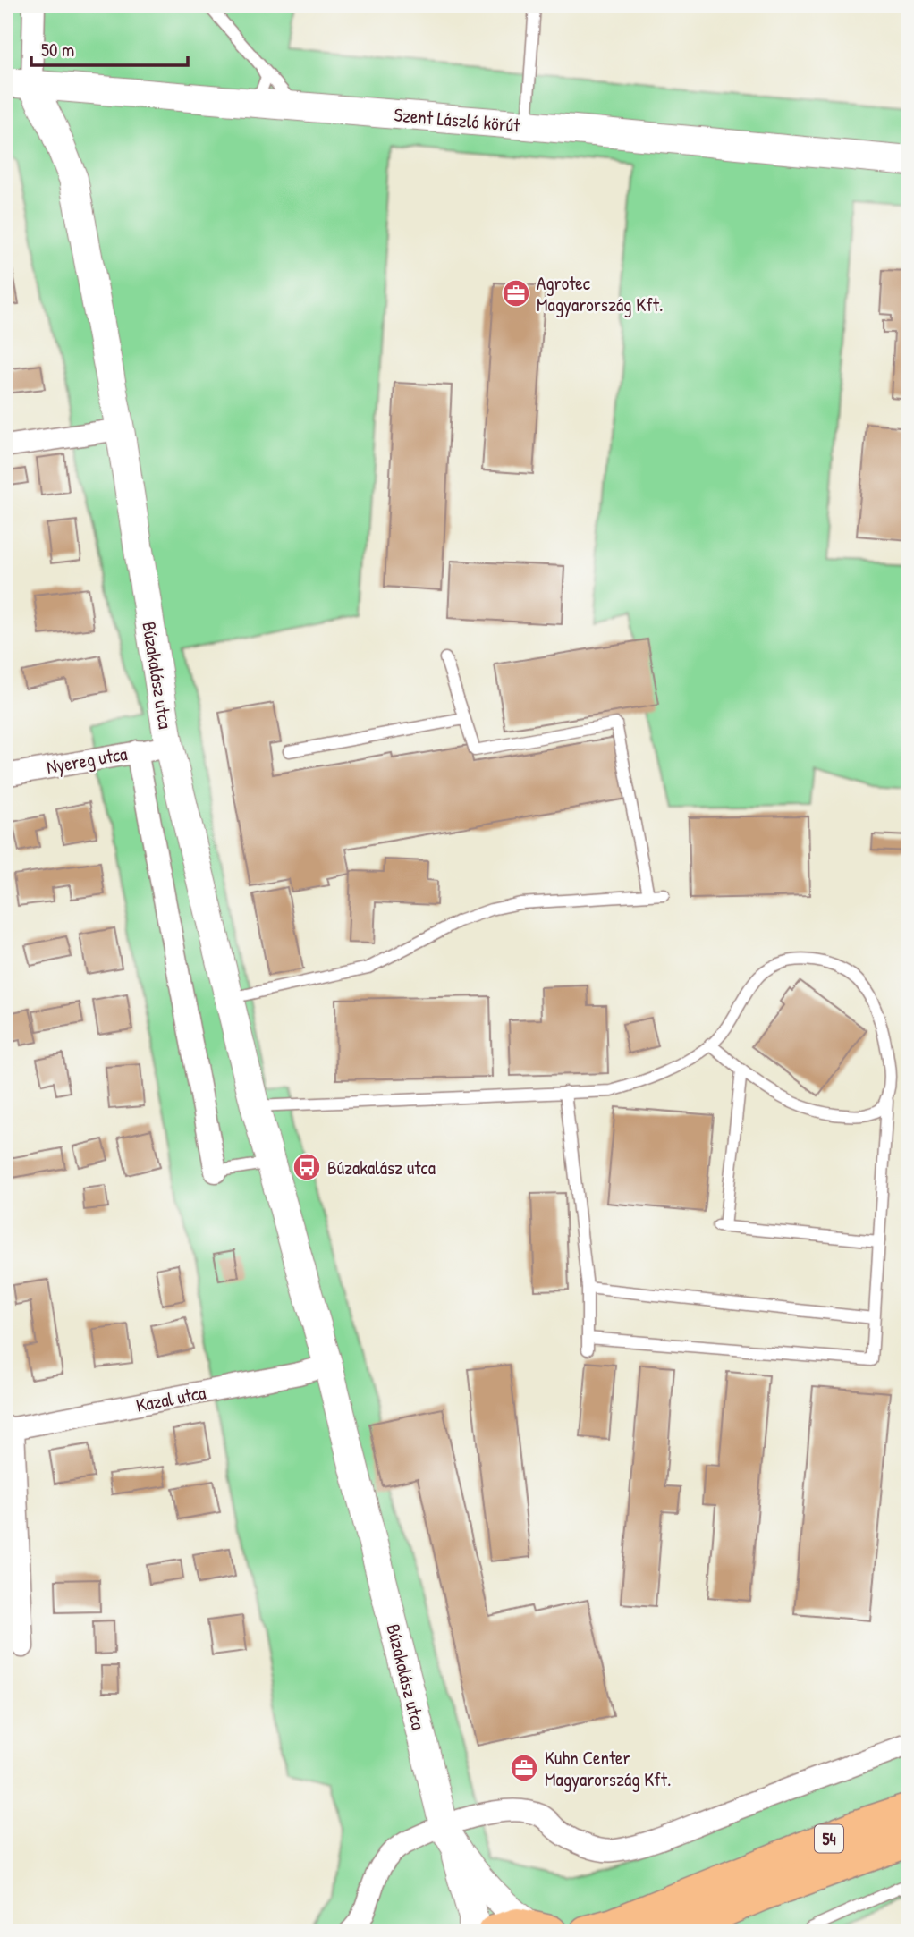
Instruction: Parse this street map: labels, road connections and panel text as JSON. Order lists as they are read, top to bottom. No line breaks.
{"streets":{"main road":["54"],"street":["Szent László körút","Búzakalász utca","Nyereg utca","Kazal utca"]},"crossings":[["Szent László körút","Búzakalász utca"],["Búzakalász utca","Nyereg utca"],["Búzakalász utca","Kazal utca"]],"places":{"office":["Agrotec Magyarország Kft.","Kuhn Center Magyarország Kft."],"bus stop":["Búzakalász utca"]},"scale_bar":"50 m"}
